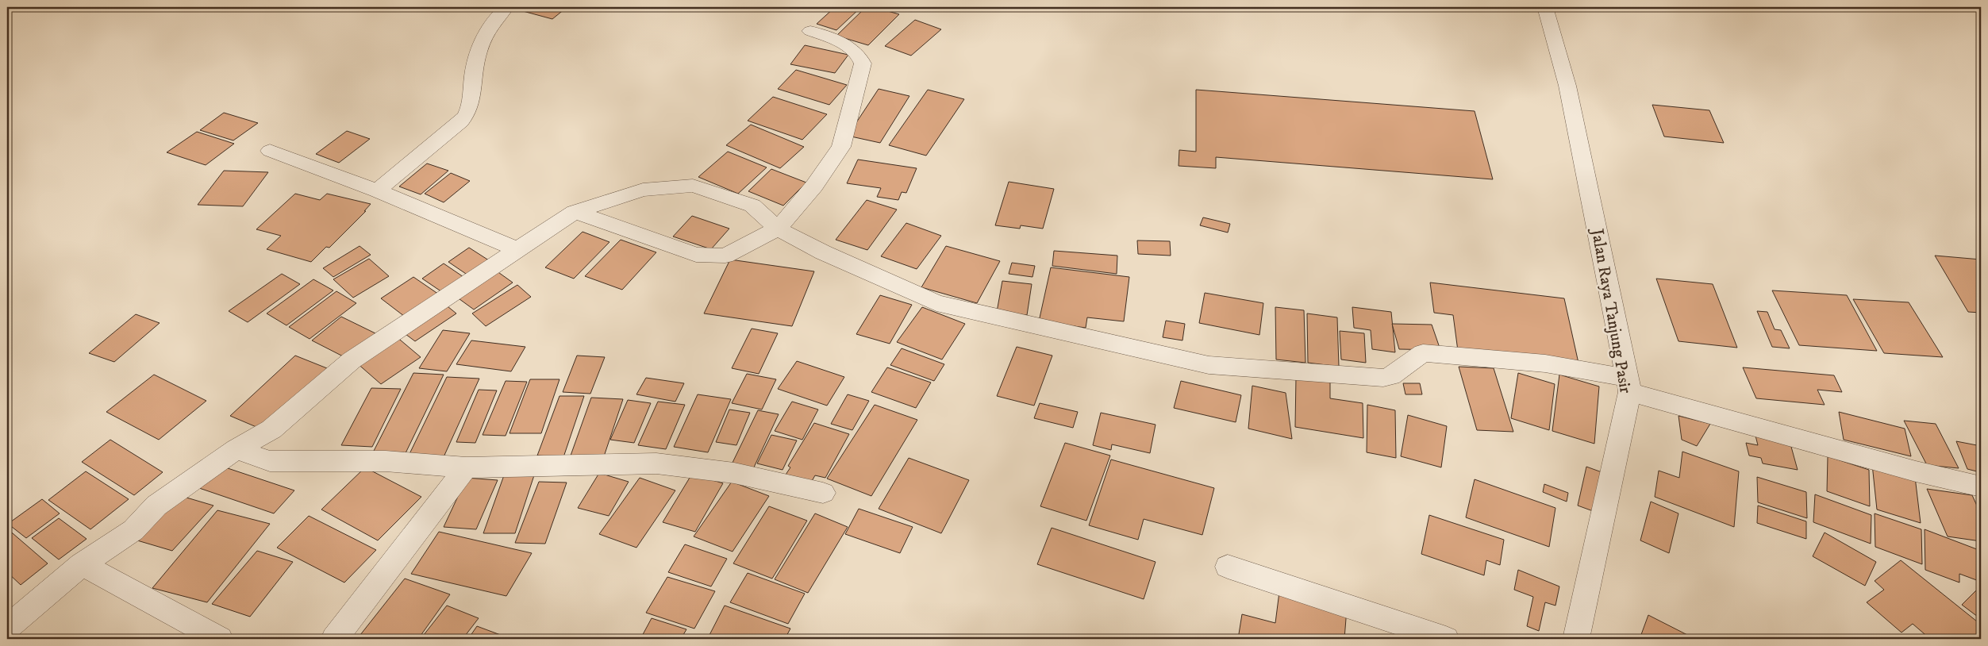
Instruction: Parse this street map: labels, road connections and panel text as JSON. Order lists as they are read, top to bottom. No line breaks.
{"streets":{"street":["Jalan Raya Tanjung Pasir"]}}
